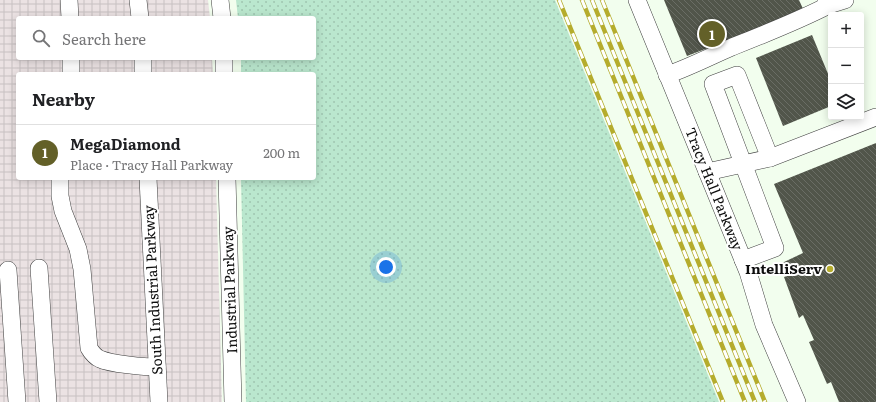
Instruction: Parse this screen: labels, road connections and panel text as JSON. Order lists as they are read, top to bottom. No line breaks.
{"streets":{"street":["Tracy Hall Parkway","South Industrial Parkway","Industrial Parkway"]},"places":["IntelliServ"],"page":{"map_buttons":["+","−"],"search":"Search here","pins":"1","heading":"Nearby","list":[{"mark":"1","name":"MegaDiamond","note":"Place · Tracy Hall Parkway","value":"200 m"}]}}
